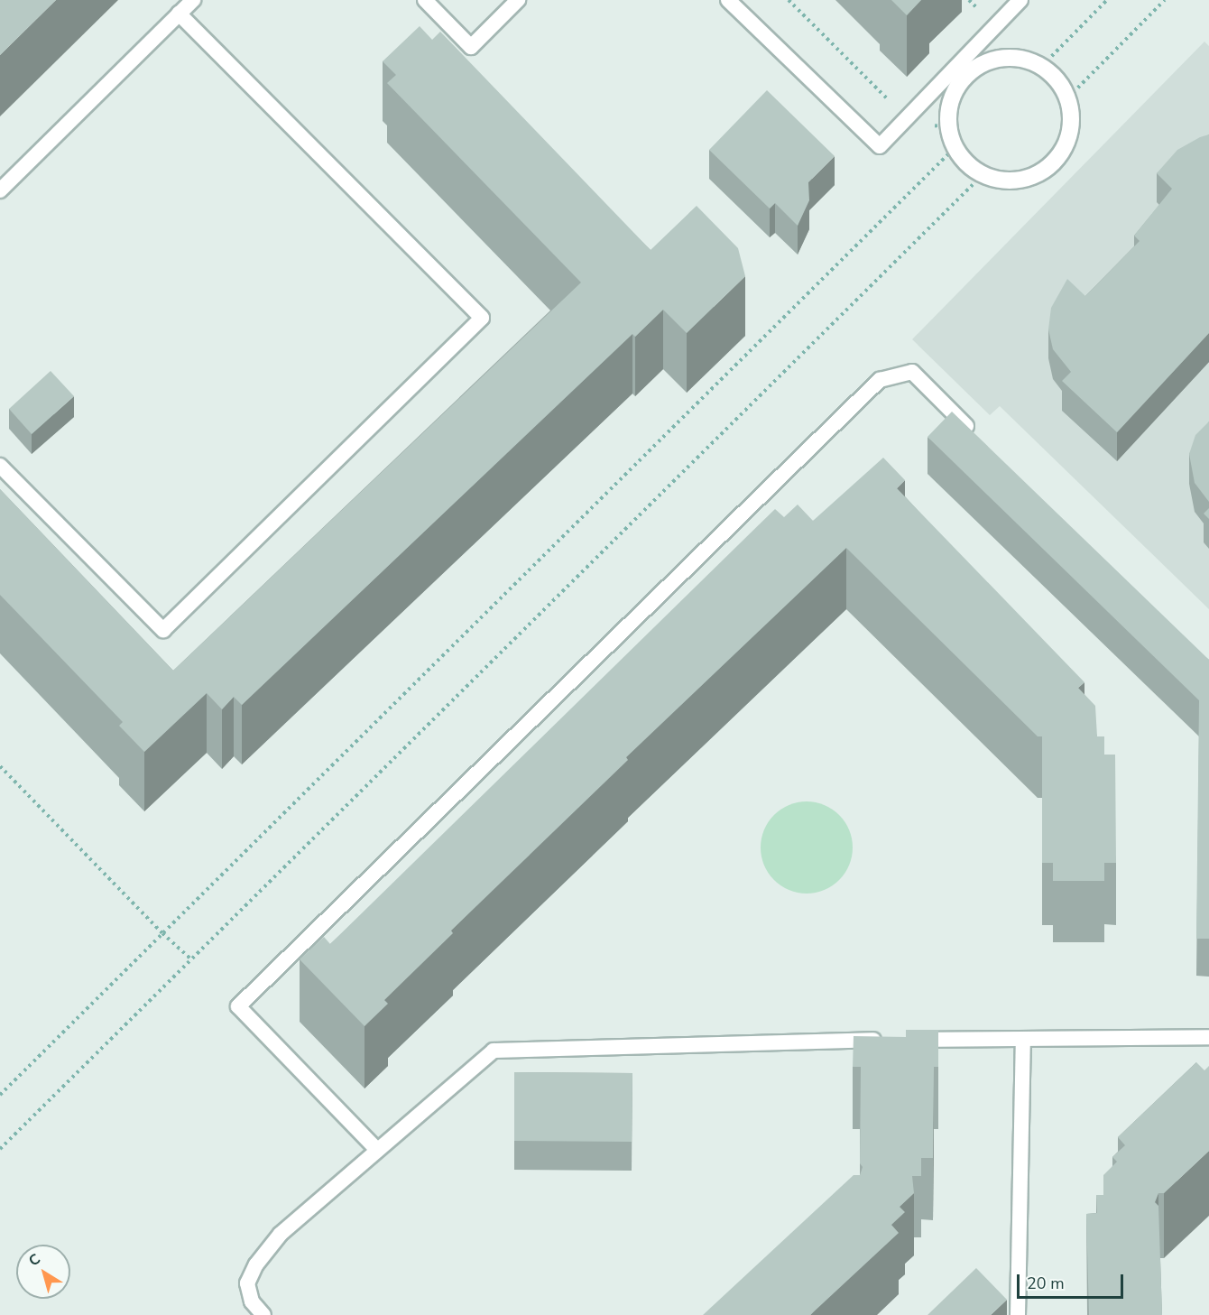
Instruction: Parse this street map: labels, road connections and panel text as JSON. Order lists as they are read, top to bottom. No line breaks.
{"scale_bar":"20 m","north":"top left"}
